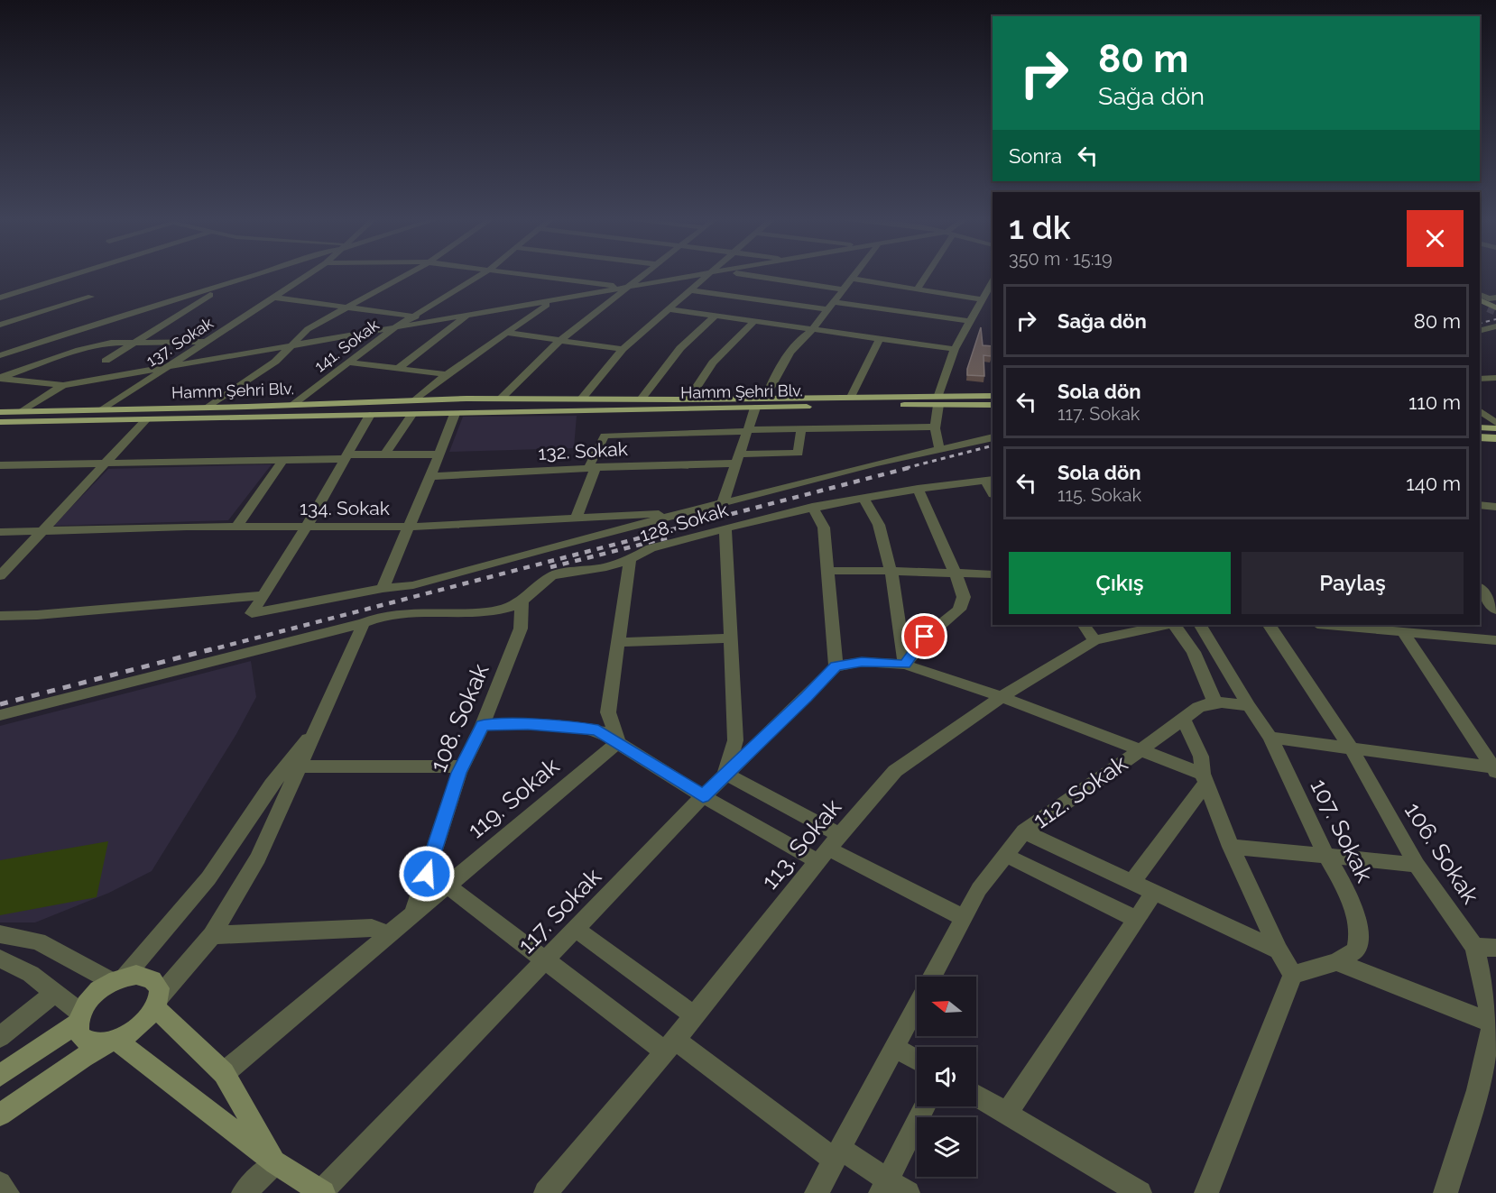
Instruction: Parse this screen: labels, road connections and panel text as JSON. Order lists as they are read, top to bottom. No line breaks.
{"streets":{"main road":["Hamm Şehri Blv."],"street":["137. Sokak","141. Sokak","132. Sokak","134. Sokak","128. Sokak","108. Sokak","112. Sokak","119. Sokak","107. Sokak","113. Sokak","106. Sokak","117. Sokak"]},"crossings":[["137. Sokak","Hamm Şehri Blv."],["141. Sokak","Hamm Şehri Blv."],["128. Sokak","108. Sokak"],["108. Sokak","119. Sokak"]],"north":"left","page":{"turn":["80 m","Sağa dön"],"then":"Sonra","heading":["1 dk","350 m · 15:19"],"list":[{"name":"Sağa dön","value":"80 m"},{"name":"Sola dön","note":"117. Sokak","value":"110 m"},{"name":"Sola dön","note":"115. Sokak","value":"140 m"}],"buttons":["Çıkış","Paylaş"]}}
